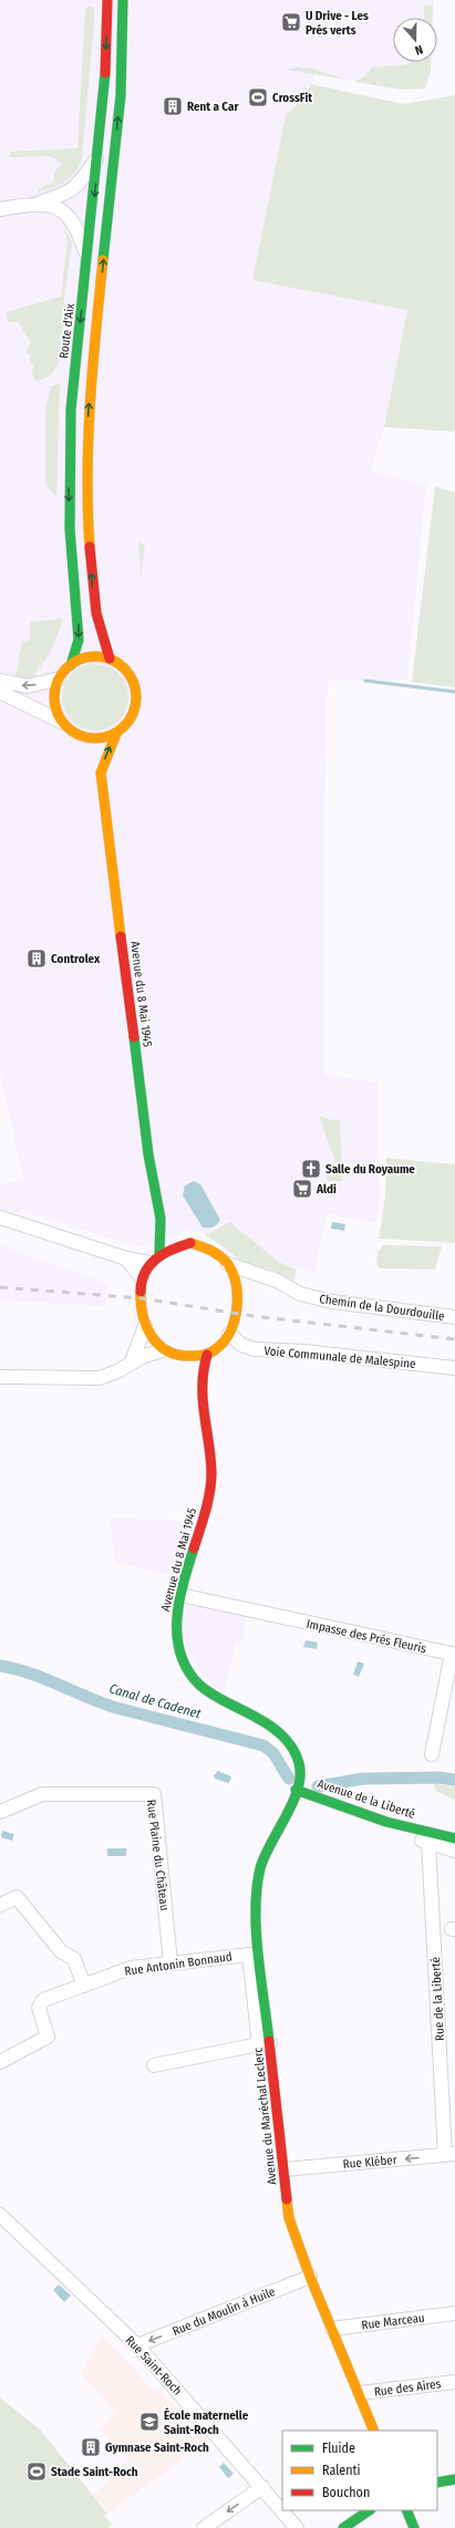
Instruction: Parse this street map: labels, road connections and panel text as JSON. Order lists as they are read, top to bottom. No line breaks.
{"streets":{"main road":["Route d'Aix","Avenue du 8 Mai 1945","Avenue de la Liberté","Avenue du Maréchal Leclerc"],"street":["Chemin de la Dourdouille","Voie Communale de Malespine","Impasse des Prés Fleuris","Rue Plaine du Château","Rue Antonin Bonnaud","Rue de la Liberté","Rue Kléber","Rue du Moulin à Huile","Rue Marceau","Rue Saint-Roch","Rue des Aires"]},"crossings":[["Route d'Aix","Avenue du 8 Mai 1945"],["Avenue du 8 Mai 1945","Chemin de la Dourdouille"],["Avenue du 8 Mai 1945","Voie Communale de Malespine"],["Avenue du 8 Mai 1945","Impasse des Prés Fleuris"],["Avenue du 8 Mai 1945","Avenue de la Liberté"],["Avenue du 8 Mai 1945","Avenue du Maréchal Leclerc"],["Chemin de la Dourdouille","Voie Communale de Malespine"],["Avenue de la Liberté","Avenue du Maréchal Leclerc"],["Rue Plaine du Château","Rue Antonin Bonnaud"],["Rue Antonin Bonnaud","Avenue du Maréchal Leclerc"],["Rue de la Liberté","Rue Kléber"],["Avenue du Maréchal Leclerc","Rue Kléber"],["Avenue du Maréchal Leclerc","Rue du Moulin à Huile"],["Avenue du Maréchal Leclerc","Rue Marceau"],["Avenue du Maréchal Leclerc","Rue des Aires"],["Rue du Moulin à Huile","Rue Saint-Roch"]],"one_way":["Rue Kléber","Rue du Moulin à Huile"],"water":["Canal de Cadenet"],"places":{"supermarket":["U Drive - Les Prés verts","Aldi"],"sports":["CrossFit","Stade Saint-Roch"],"building":["Rent a Car","Controlex","Gymnase Saint-Roch"],"church":["Salle du Royaume"],"school or university":["École maternelle Saint-Roch"]},"legend":["Fluide","Ralenti","Bouchon"],"north":"bottom"}
